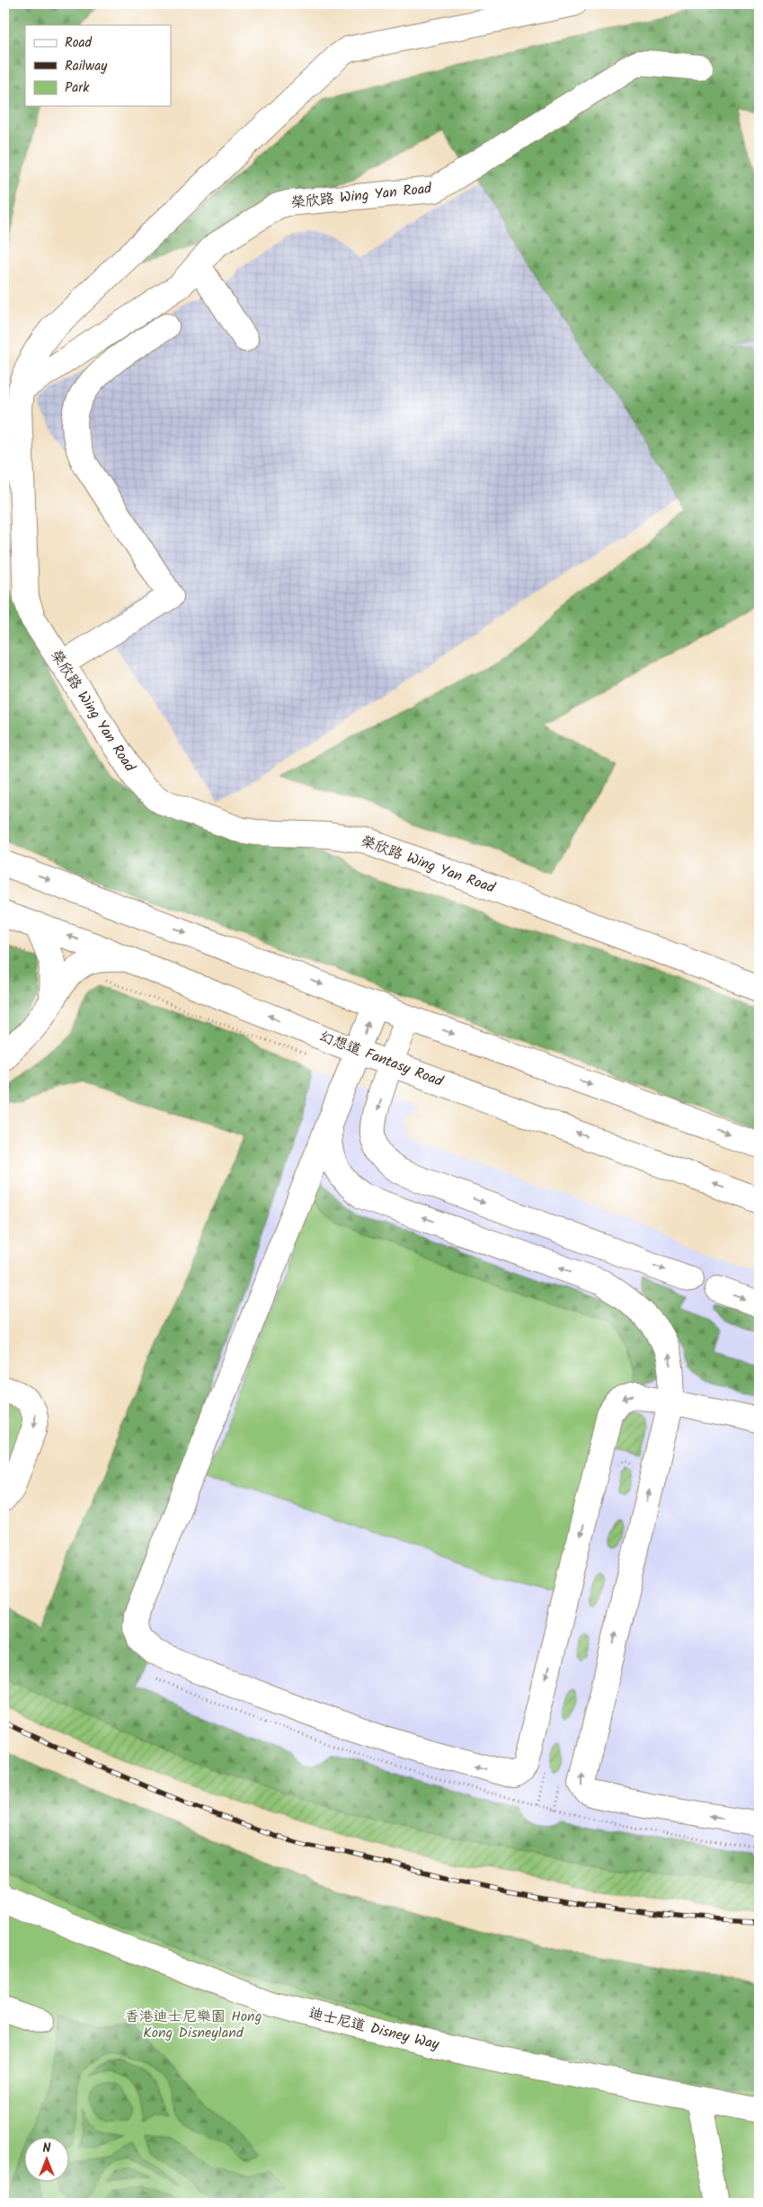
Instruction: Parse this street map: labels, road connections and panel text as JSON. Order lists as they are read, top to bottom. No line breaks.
{"streets":{"street":["榮欣路 Wing Yan Road","幻想道 Fantasy Road","迪士尼道 Disney Way"]},"parks":["香港迪士尼樂園 Hong Kong Disneyland"],"legend":["Road","Railway","Park"],"north":"top"}
